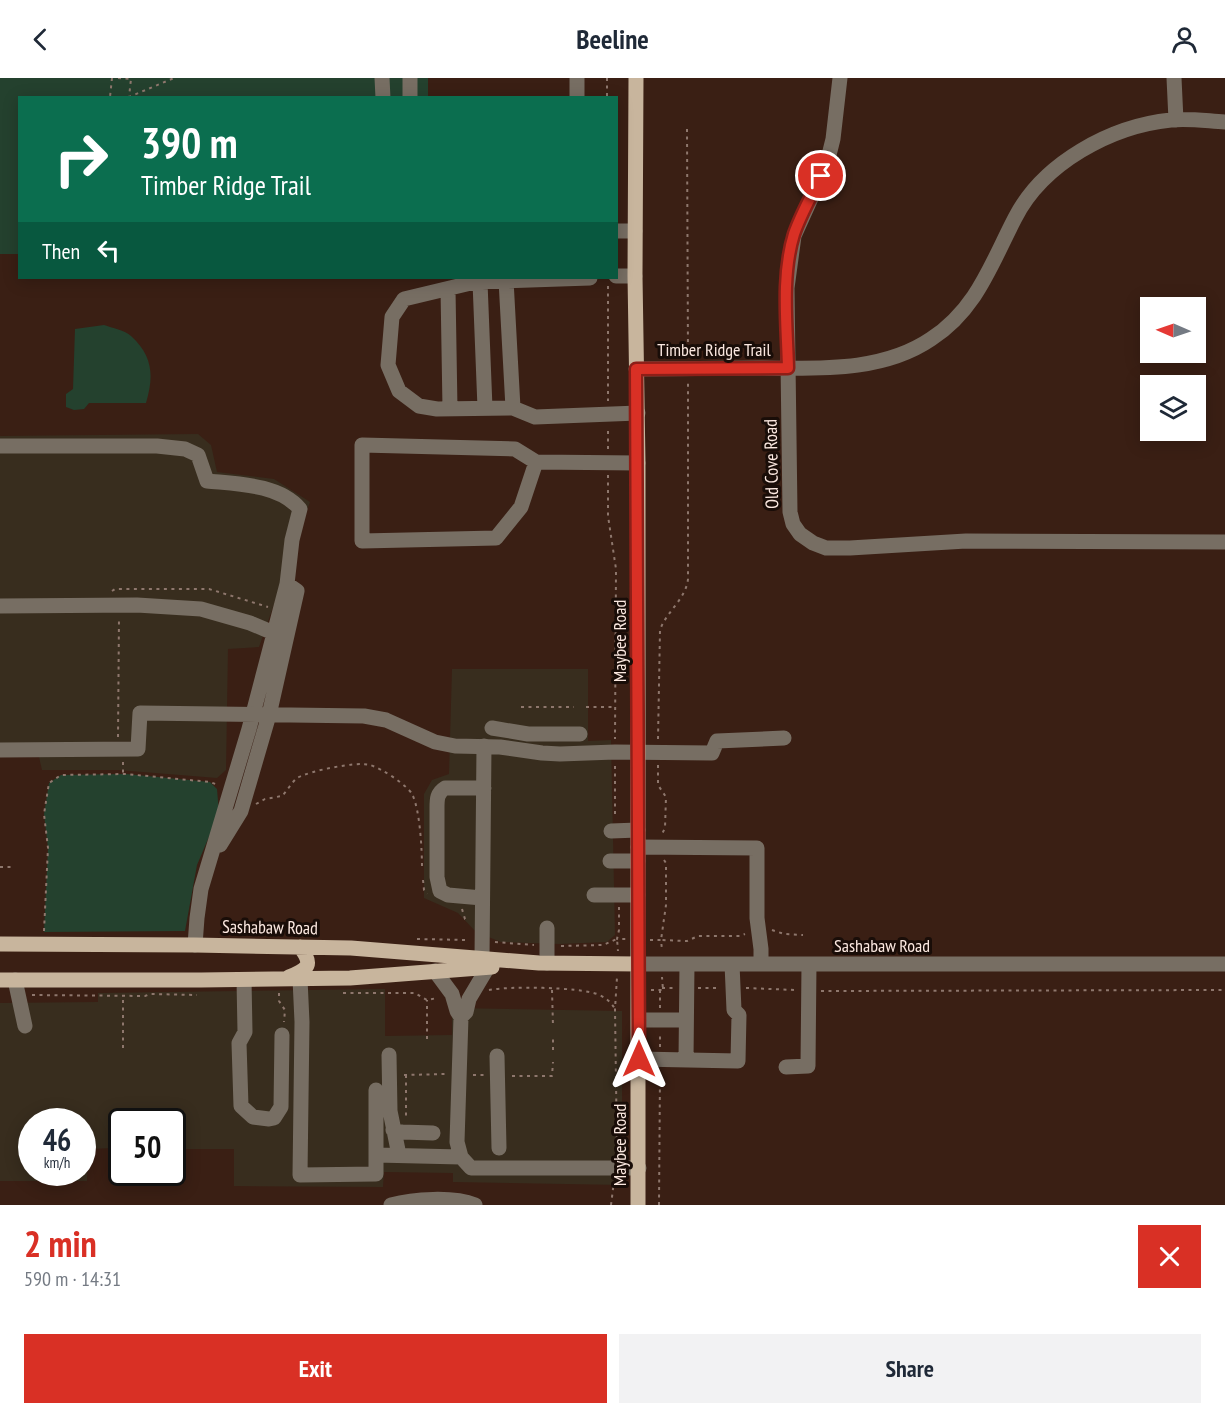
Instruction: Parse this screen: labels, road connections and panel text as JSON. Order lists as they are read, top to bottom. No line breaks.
{"streets":{"main road":["Maybee Road","Sashabaw Road"],"street":["Timber Ridge Trail","Old Cove Road"]},"crossings":[["Timber Ridge Trail","Old Cove Road"],["Timber Ridge Trail","Maybee Road"],["Maybee Road","Sashabaw Road"]],"north":"left","page":{"header":"Beeline","turn":["390 m","Timber Ridge Trail"],"then":"Then","speed":"46 km/h","limit":"50","heading":["2 min","590 m · 14:31"],"buttons":["Exit","Share"]}}
